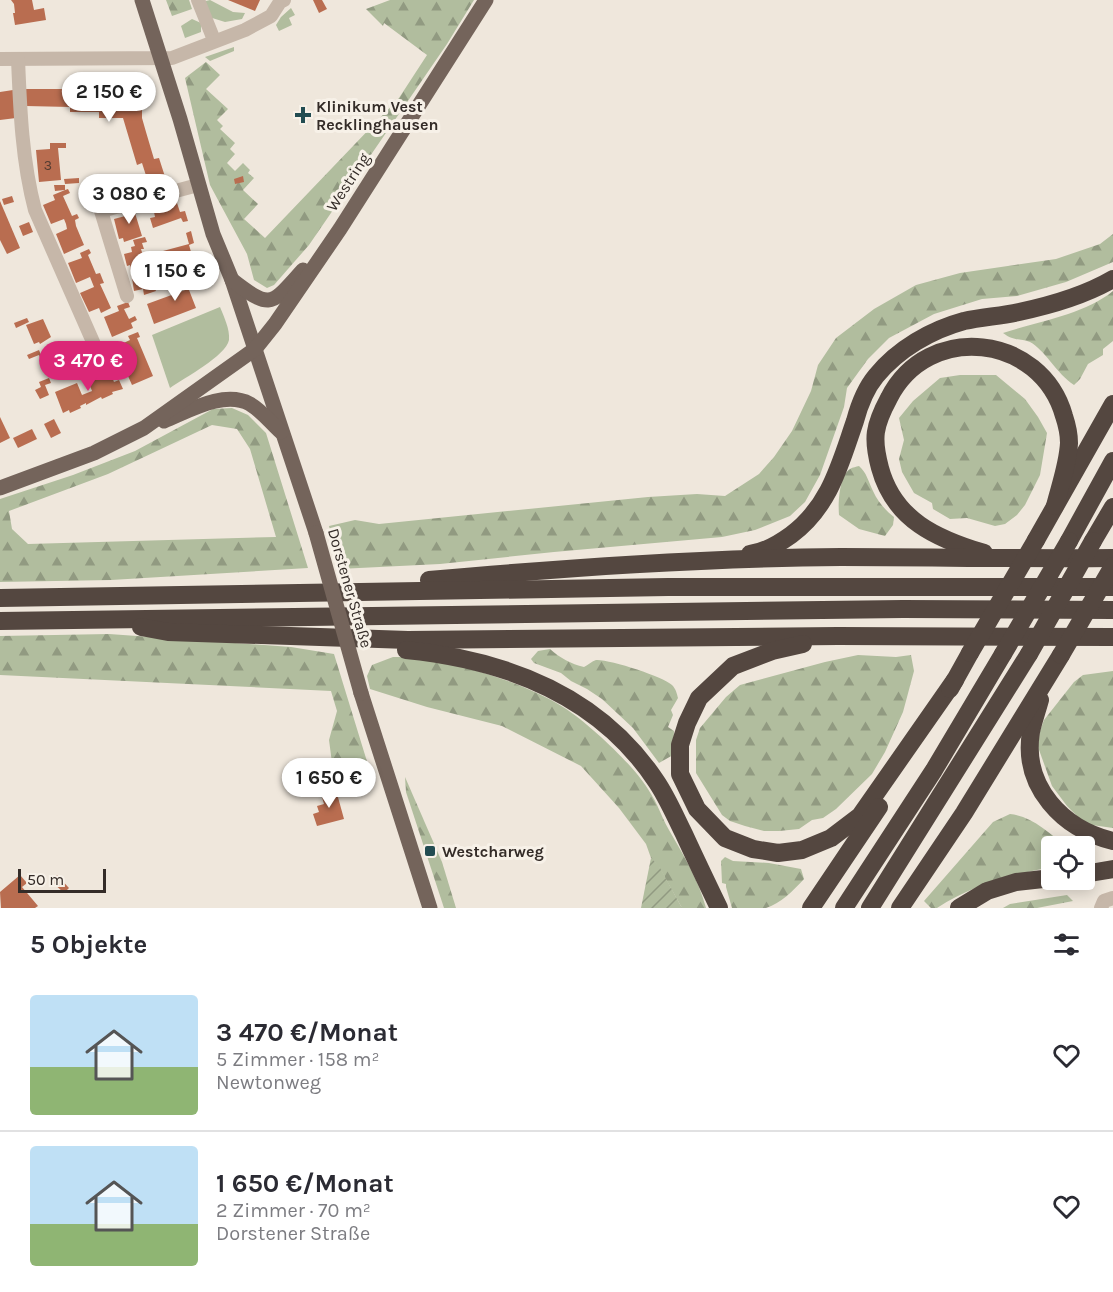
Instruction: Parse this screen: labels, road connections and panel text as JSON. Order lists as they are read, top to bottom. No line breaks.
{"streets":{"main road":["Westring","Dorstener Straße"]},"crossings":[["Westring","Dorstener Straße"]],"places":{"health":["Klinikum Vest Recklinghausen"],"transit":["Westcharweg"]},"house_numbers":["3"],"scale_bar":"50 m","page":{"price":["2 150 €","3 080 €","1 150 €","3 470 €","1 650 €"],"scale":"50 m","heading":"5 Objekte","list":[{"name":"3 470 €/Monat","note":"5 Zimmer · 158 m² · Newtonweg"},{"name":"1 650 €/Monat","note":"2 Zimmer · 70 m² · Dorstener Straße"}]}}
